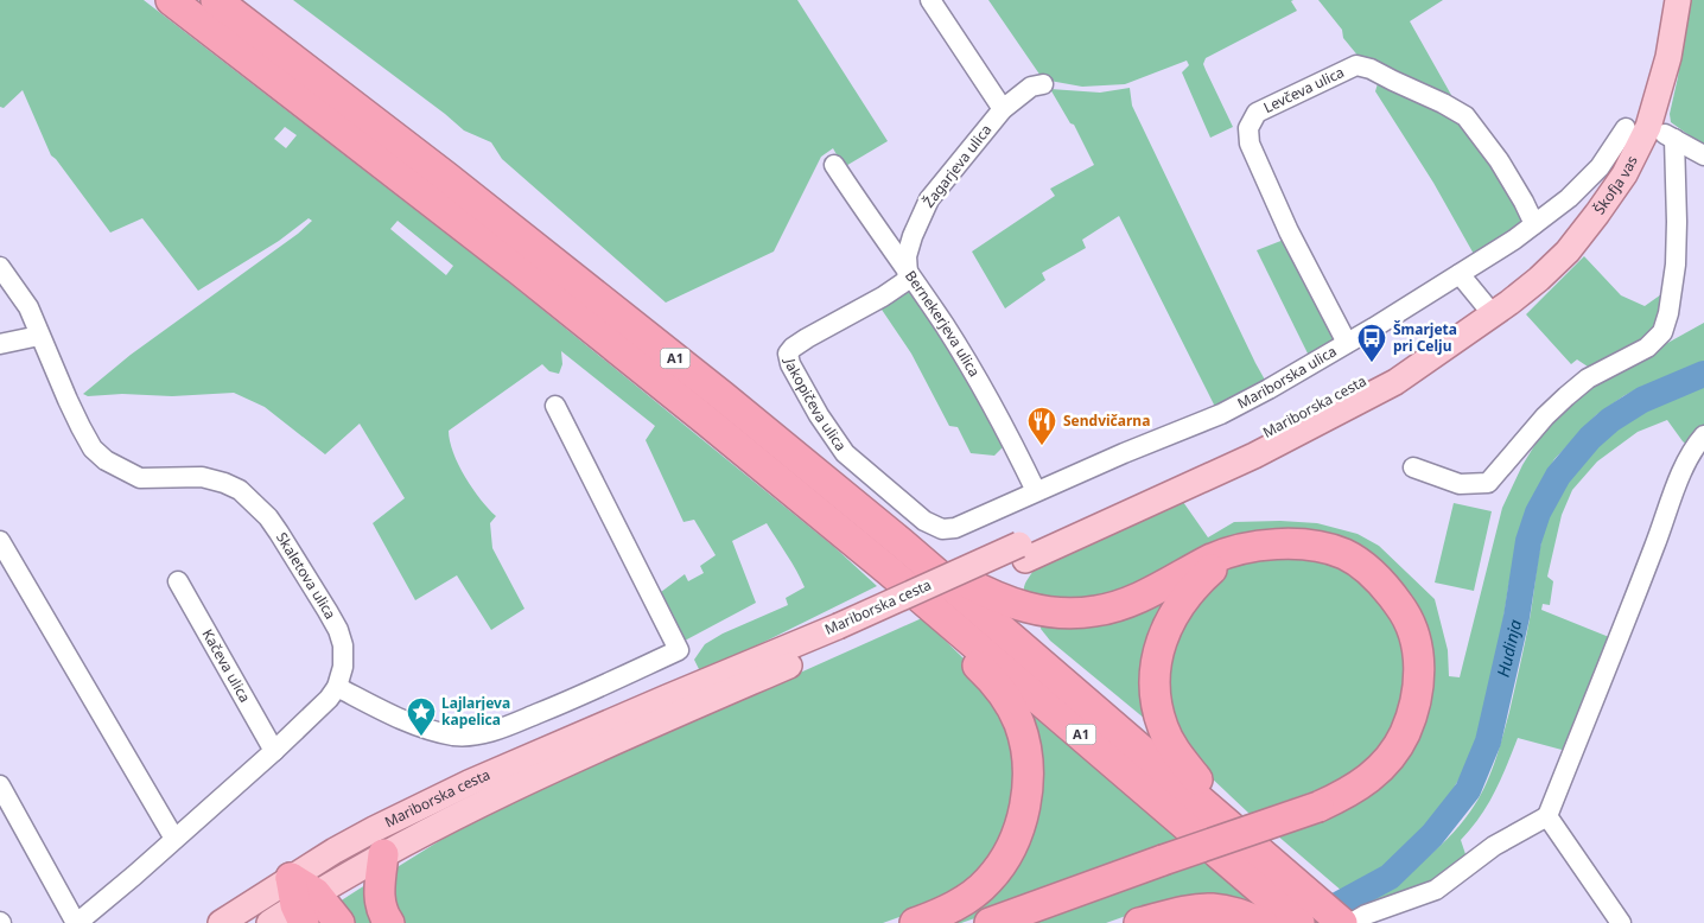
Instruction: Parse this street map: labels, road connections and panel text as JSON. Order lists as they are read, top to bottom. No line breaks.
{"streets":{"highway":["A1"],"main road":["Škofja vas","Mariborska cesta"],"street":["Levčeva ulica","Žagarjeva ulica","Bernekerjeva ulica","Mariborska ulica","Jakopičeva ulica","Skaletova ulica","Kačeva ulica"]},"crossings":[["Levčeva ulica","Mariborska ulica"],["Žagarjeva ulica","Bernekerjeva ulica"],["Žagarjeva ulica","Jakopičeva ulica"],["Škofja vas","Mariborska ulica"],["Škofja vas","Mariborska cesta"],["Bernekerjeva ulica","Mariborska ulica"],["Bernekerjeva ulica","Jakopičeva ulica"],["Mariborska ulica","Jakopičeva ulica"],["Skaletova ulica","Kačeva ulica"]],"water":["Hudinja"],"places":{"bus stop":["Šmarjeta pri Celju"],"restaurant":["Sendvičarna"],"place":["Lajlarjeva kapelica"]}}
